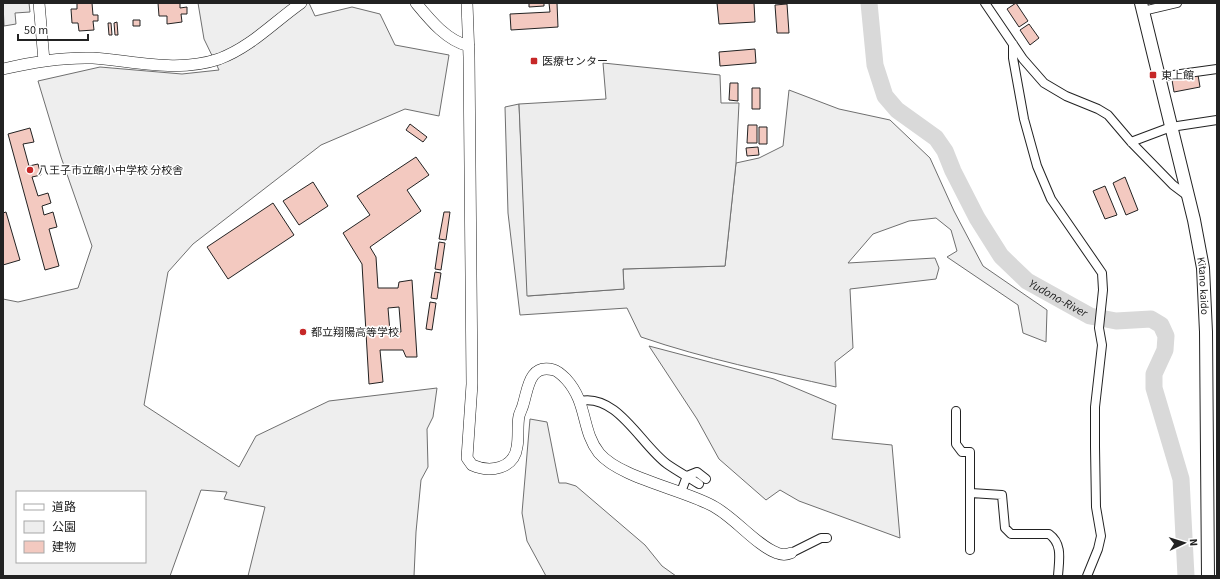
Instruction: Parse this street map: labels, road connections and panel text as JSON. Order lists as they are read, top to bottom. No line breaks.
{"streets":{"main road":["Kitano kaido"]},"water":["Yudono-River"],"places":{"transit":["医療センター","東上館"],"other":["八王子市立館小中学校 分校舎","都立翔陽高等学校"]},"legend":["道路","公園","建物"],"scale_bar":"50 m","north":"right"}
